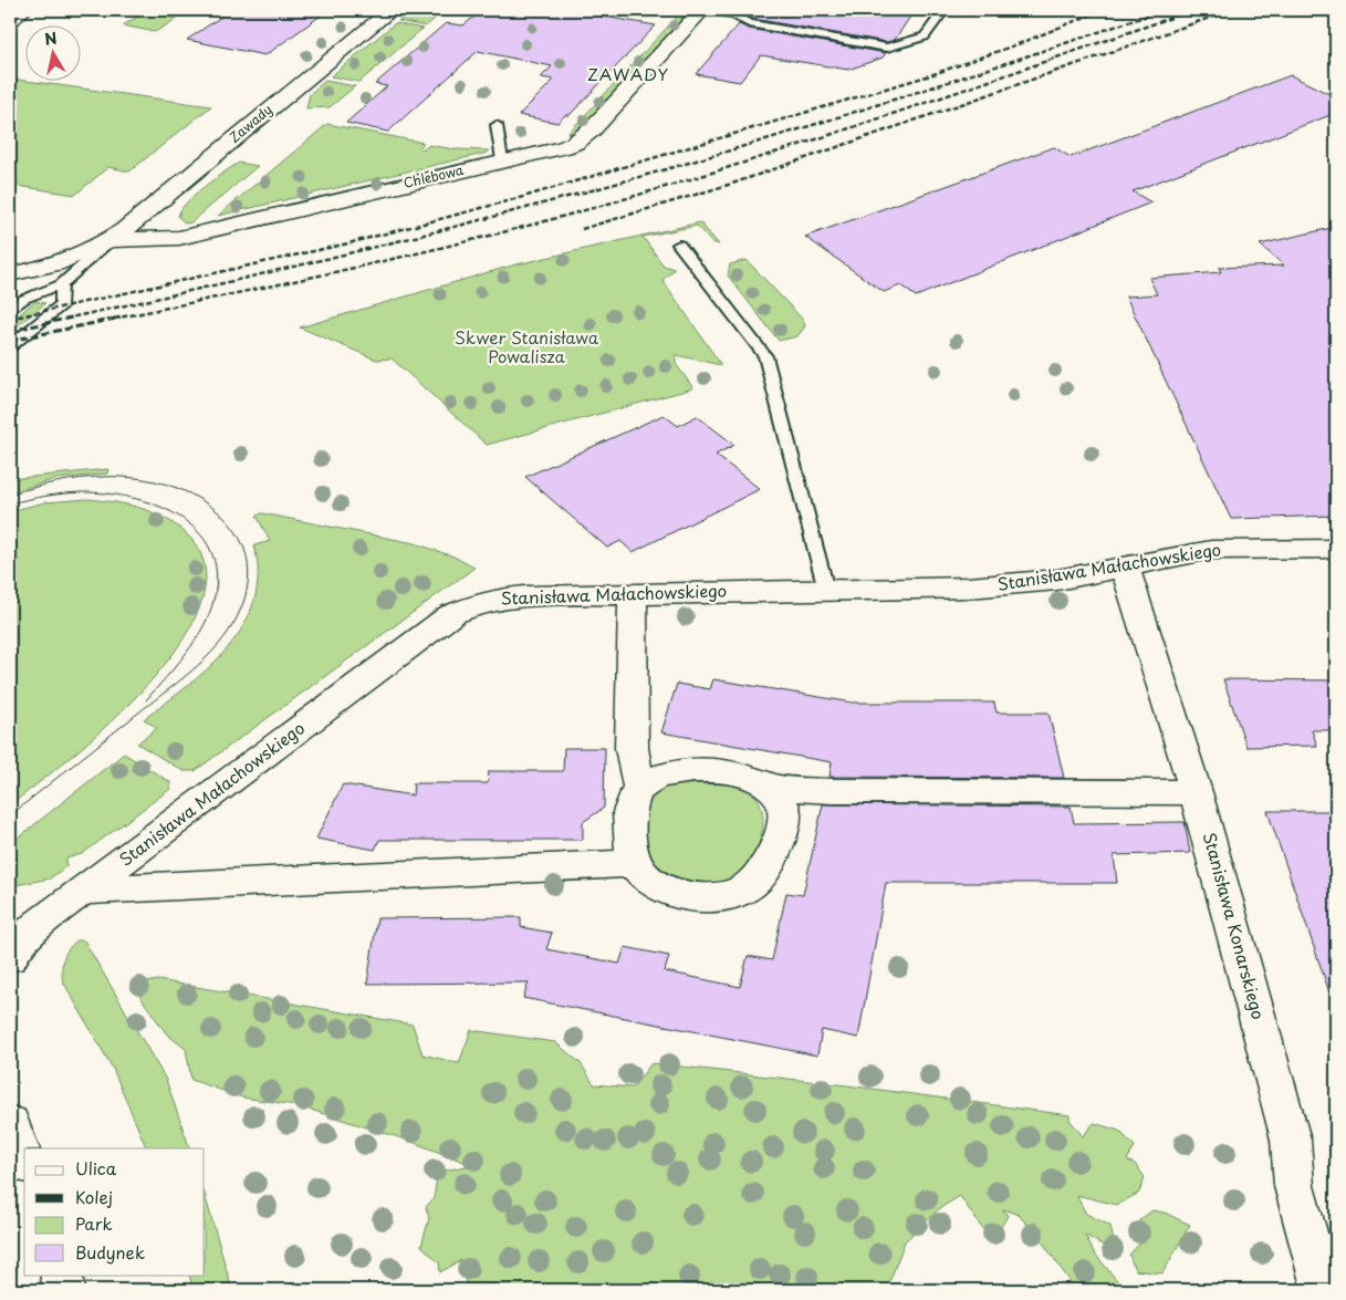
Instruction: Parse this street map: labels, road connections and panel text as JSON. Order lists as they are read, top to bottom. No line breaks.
{"streets":{"street":["Zawady","Chlebowa","Stanisława Małachowskiego","Stanisława Konarskiego"]},"crossings":[["Zawady","Chlebowa"],["Stanisława Małachowskiego","Stanisława Konarskiego"]],"districts":["ZAWADY"],"parks":["Skwer Stanisława Powalisza"],"legend":["Ulica","Kolej","Park","Budynek"],"north":"top"}
